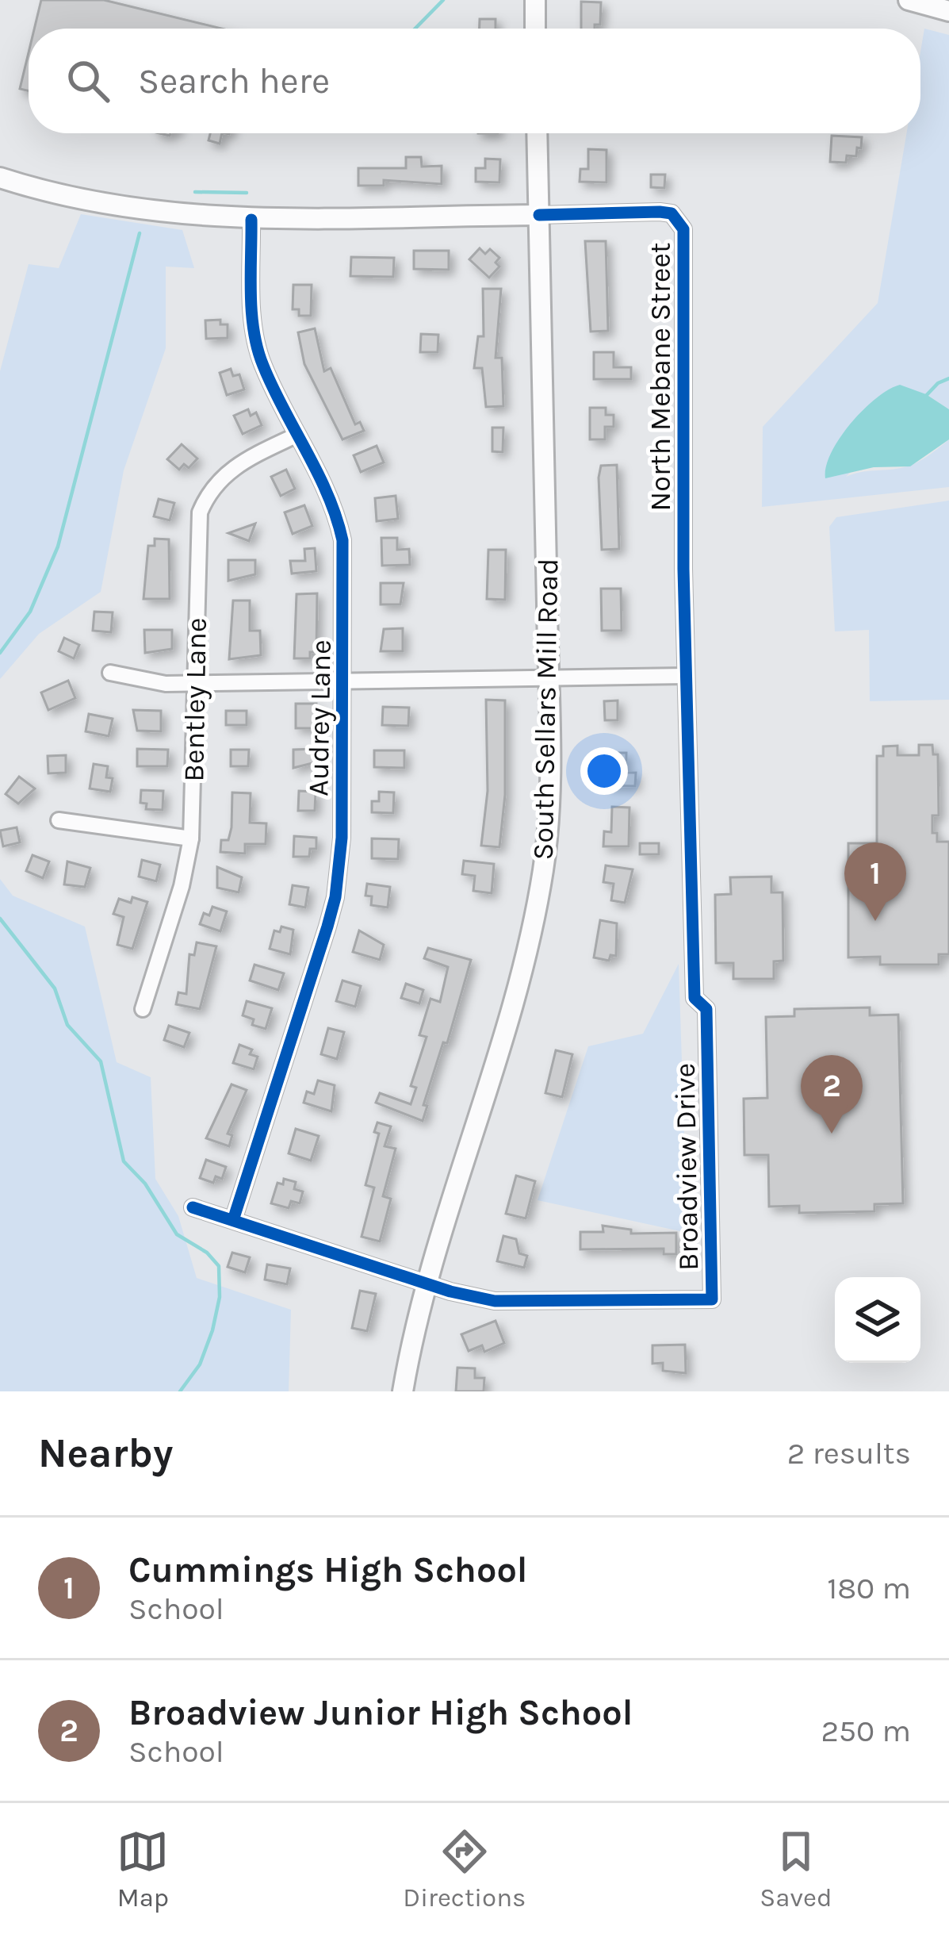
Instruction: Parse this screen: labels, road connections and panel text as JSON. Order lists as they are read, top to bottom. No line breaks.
{"streets":{"main road":["North Mebane Street","South Sellars Mill Road"],"street":["Bentley Lane","Audrey Lane","Broadview Drive"]},"crossings":[["North Mebane Street","South Sellars Mill Road"],["North Mebane Street","Audrey Lane"],["North Mebane Street","Broadview Drive"],["Bentley Lane","Audrey Lane"],["South Sellars Mill Road","Broadview Drive"],["Audrey Lane","Broadview Drive"]],"page":{"search":"Search here","pins":["1","2"],"heading":["Nearby","2 results"],"list":[{"mark":"1","name":"Cummings High School","note":"School","value":"180 m"},{"mark":"2","name":"Broadview Junior High School","note":"School","value":"250 m"}],"nav":["Map","Directions","Saved"]}}
